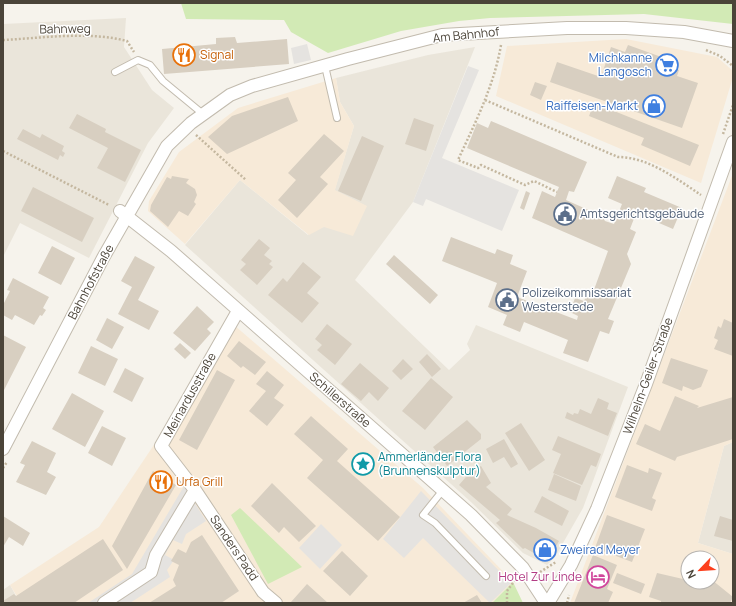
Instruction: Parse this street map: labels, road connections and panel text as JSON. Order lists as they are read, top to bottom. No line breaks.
{"streets":{"street":["Am Bahnhof","Bahnhofstraße","Wilhelm-Geiler-Straße","Meinardusstraße","Schillerstraße","Sanders Padd"],"path":["Bahnweg"]},"crossings":[["Am Bahnhof","Bahnhofstraße"],["Bahnhofstraße","Schillerstraße"],["Wilhelm-Geiler-Straße","Schillerstraße"],["Meinardusstraße","Schillerstraße"],["Meinardusstraße","Sanders Padd"]],"places":{"restaurant":["Signal","Urfa Grill"],"supermarket":["Milchkanne Langosch"],"shop":["Raiffeisen-Markt","Zweirad Meyer"],"public building":["Amtsgerichtsgebäude","Polizeikommissariat Westerstede"],"place":["Ammerländer Flora (Brunnenskulptur)"],"hotel":["Hotel Zur Linde"]},"north":"bottom left"}
